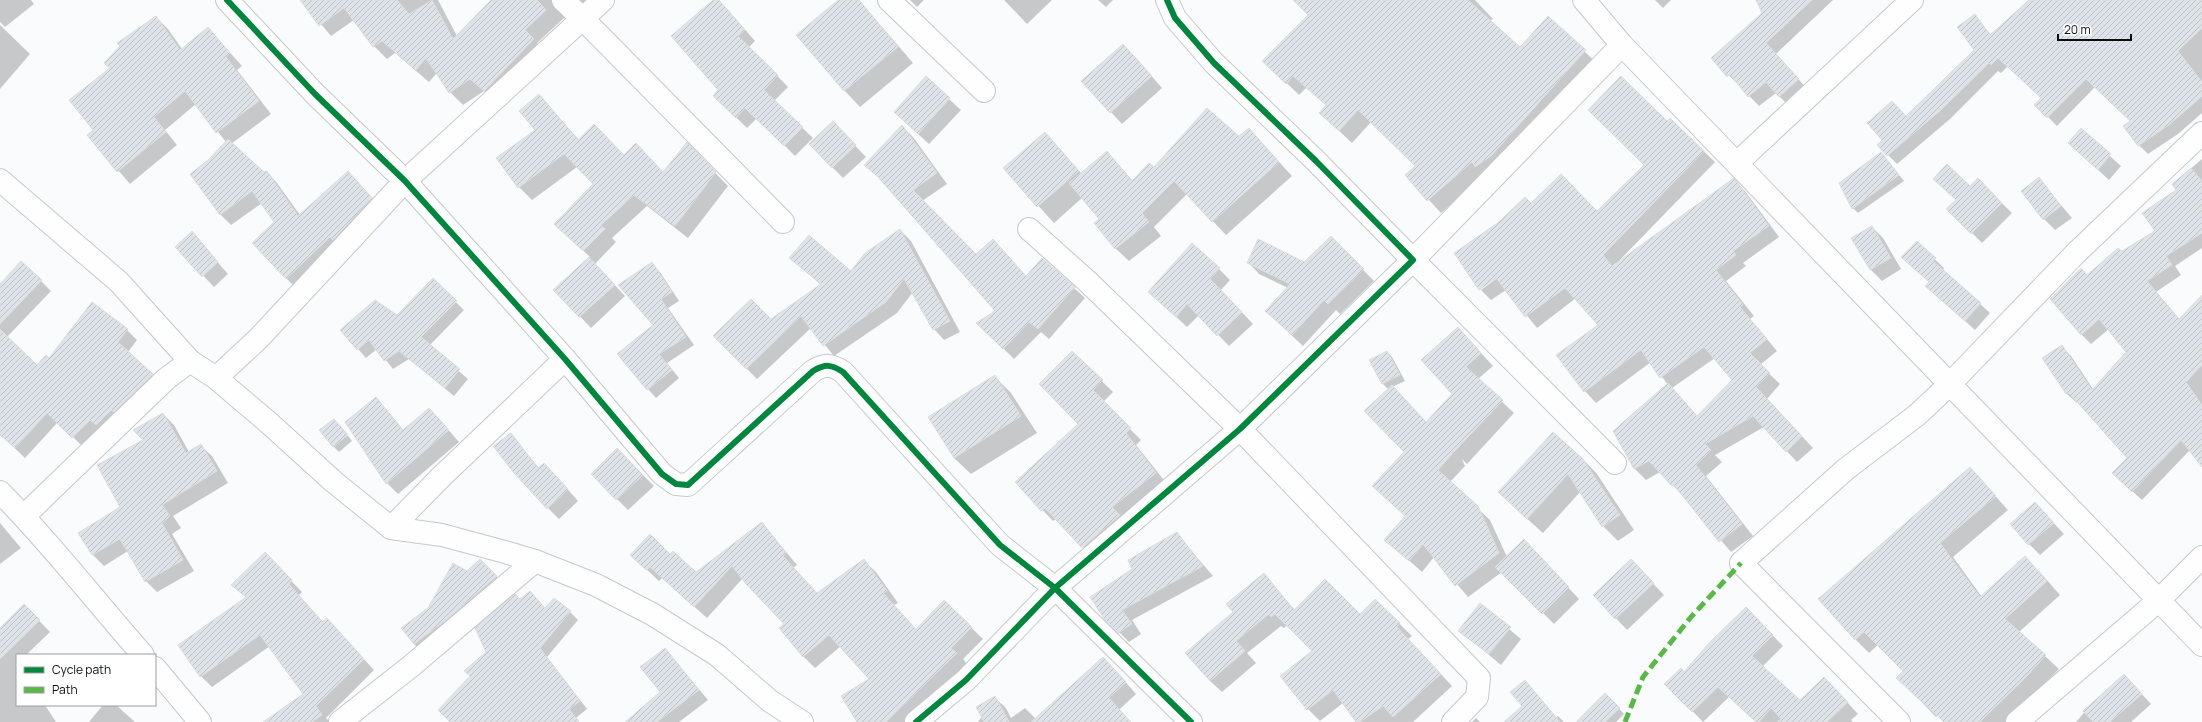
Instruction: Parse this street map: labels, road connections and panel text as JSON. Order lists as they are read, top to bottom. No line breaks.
{"legend":["Cycle path","Path"],"scale_bar":"20 m"}
